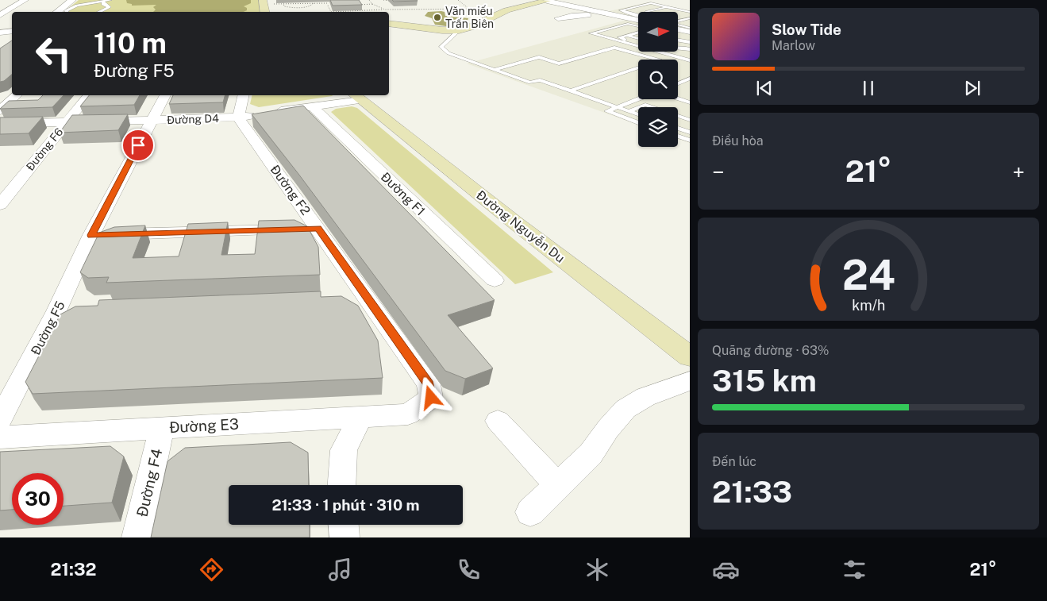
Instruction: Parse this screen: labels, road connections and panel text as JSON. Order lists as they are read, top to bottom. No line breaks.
{"streets":{"main road":["Đường Nguyễn Du"],"street":["Đường D4","Đường F6","Đường F2","Đường F1","Đường F5","Đường E3","Đường F4"]},"crossings":[["Đường D4","Đường F6"],["Đường D4","Đường F2"],["Đường D4","Đường F1"],["Đường D4","Đường Nguyễn Du"],["Đường D4","Đường F5"],["Đường F2","Đường E3"],["Đường E3","Đường F4"]],"places":["Văn miếu Trấn Biên"],"north":"right","page":{"turn":["110 m","Đường F5"],"song":["Slow Tide","Marlow"],"tile":["Điều hòa",["Quãng đường · 63%","315 km"],["Đến lúc","21:33"]],"heat":["−","21°","+"],"limit":"30","trip":"21:33 · 1 phút · 310 m","tabs":["21:32","21°"],"gauge":["24","km/h"]}}
